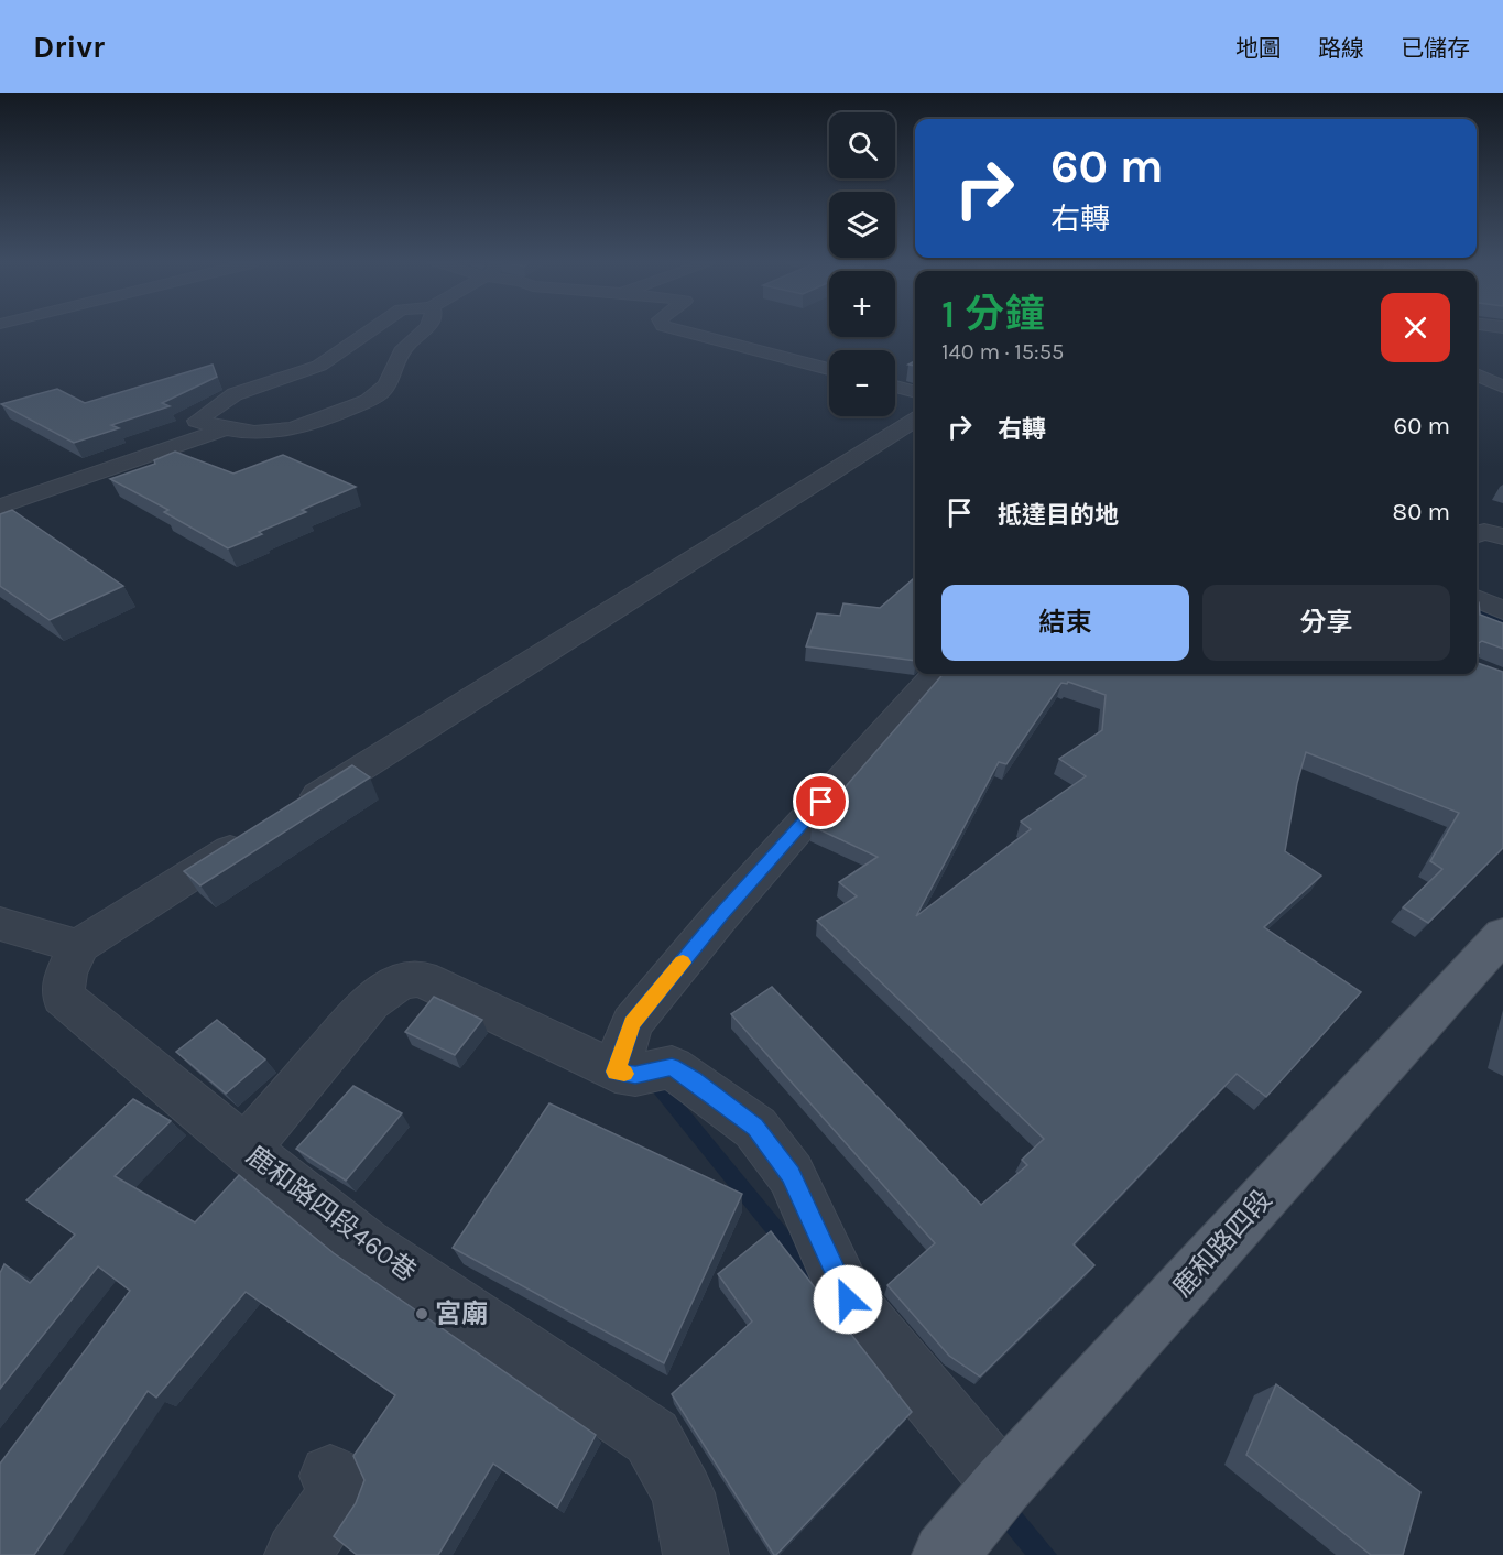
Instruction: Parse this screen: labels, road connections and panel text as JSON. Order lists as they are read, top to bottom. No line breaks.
{"streets":{"main road":["鹿和路四段"],"street":["鹿和路四段460巷"]},"places":["宮廟"],"page":{"header":"Drivr","nav":["地圖","路線","已儲存"],"map_buttons":["+","−"],"turn":["60 m","右轉"],"heading":["1 分鐘","140 m · 15:55"],"list":[{"name":"右轉","value":"60 m"},{"name":"抵達目的地","value":"80 m"}],"buttons":["結束","分享"]}}
